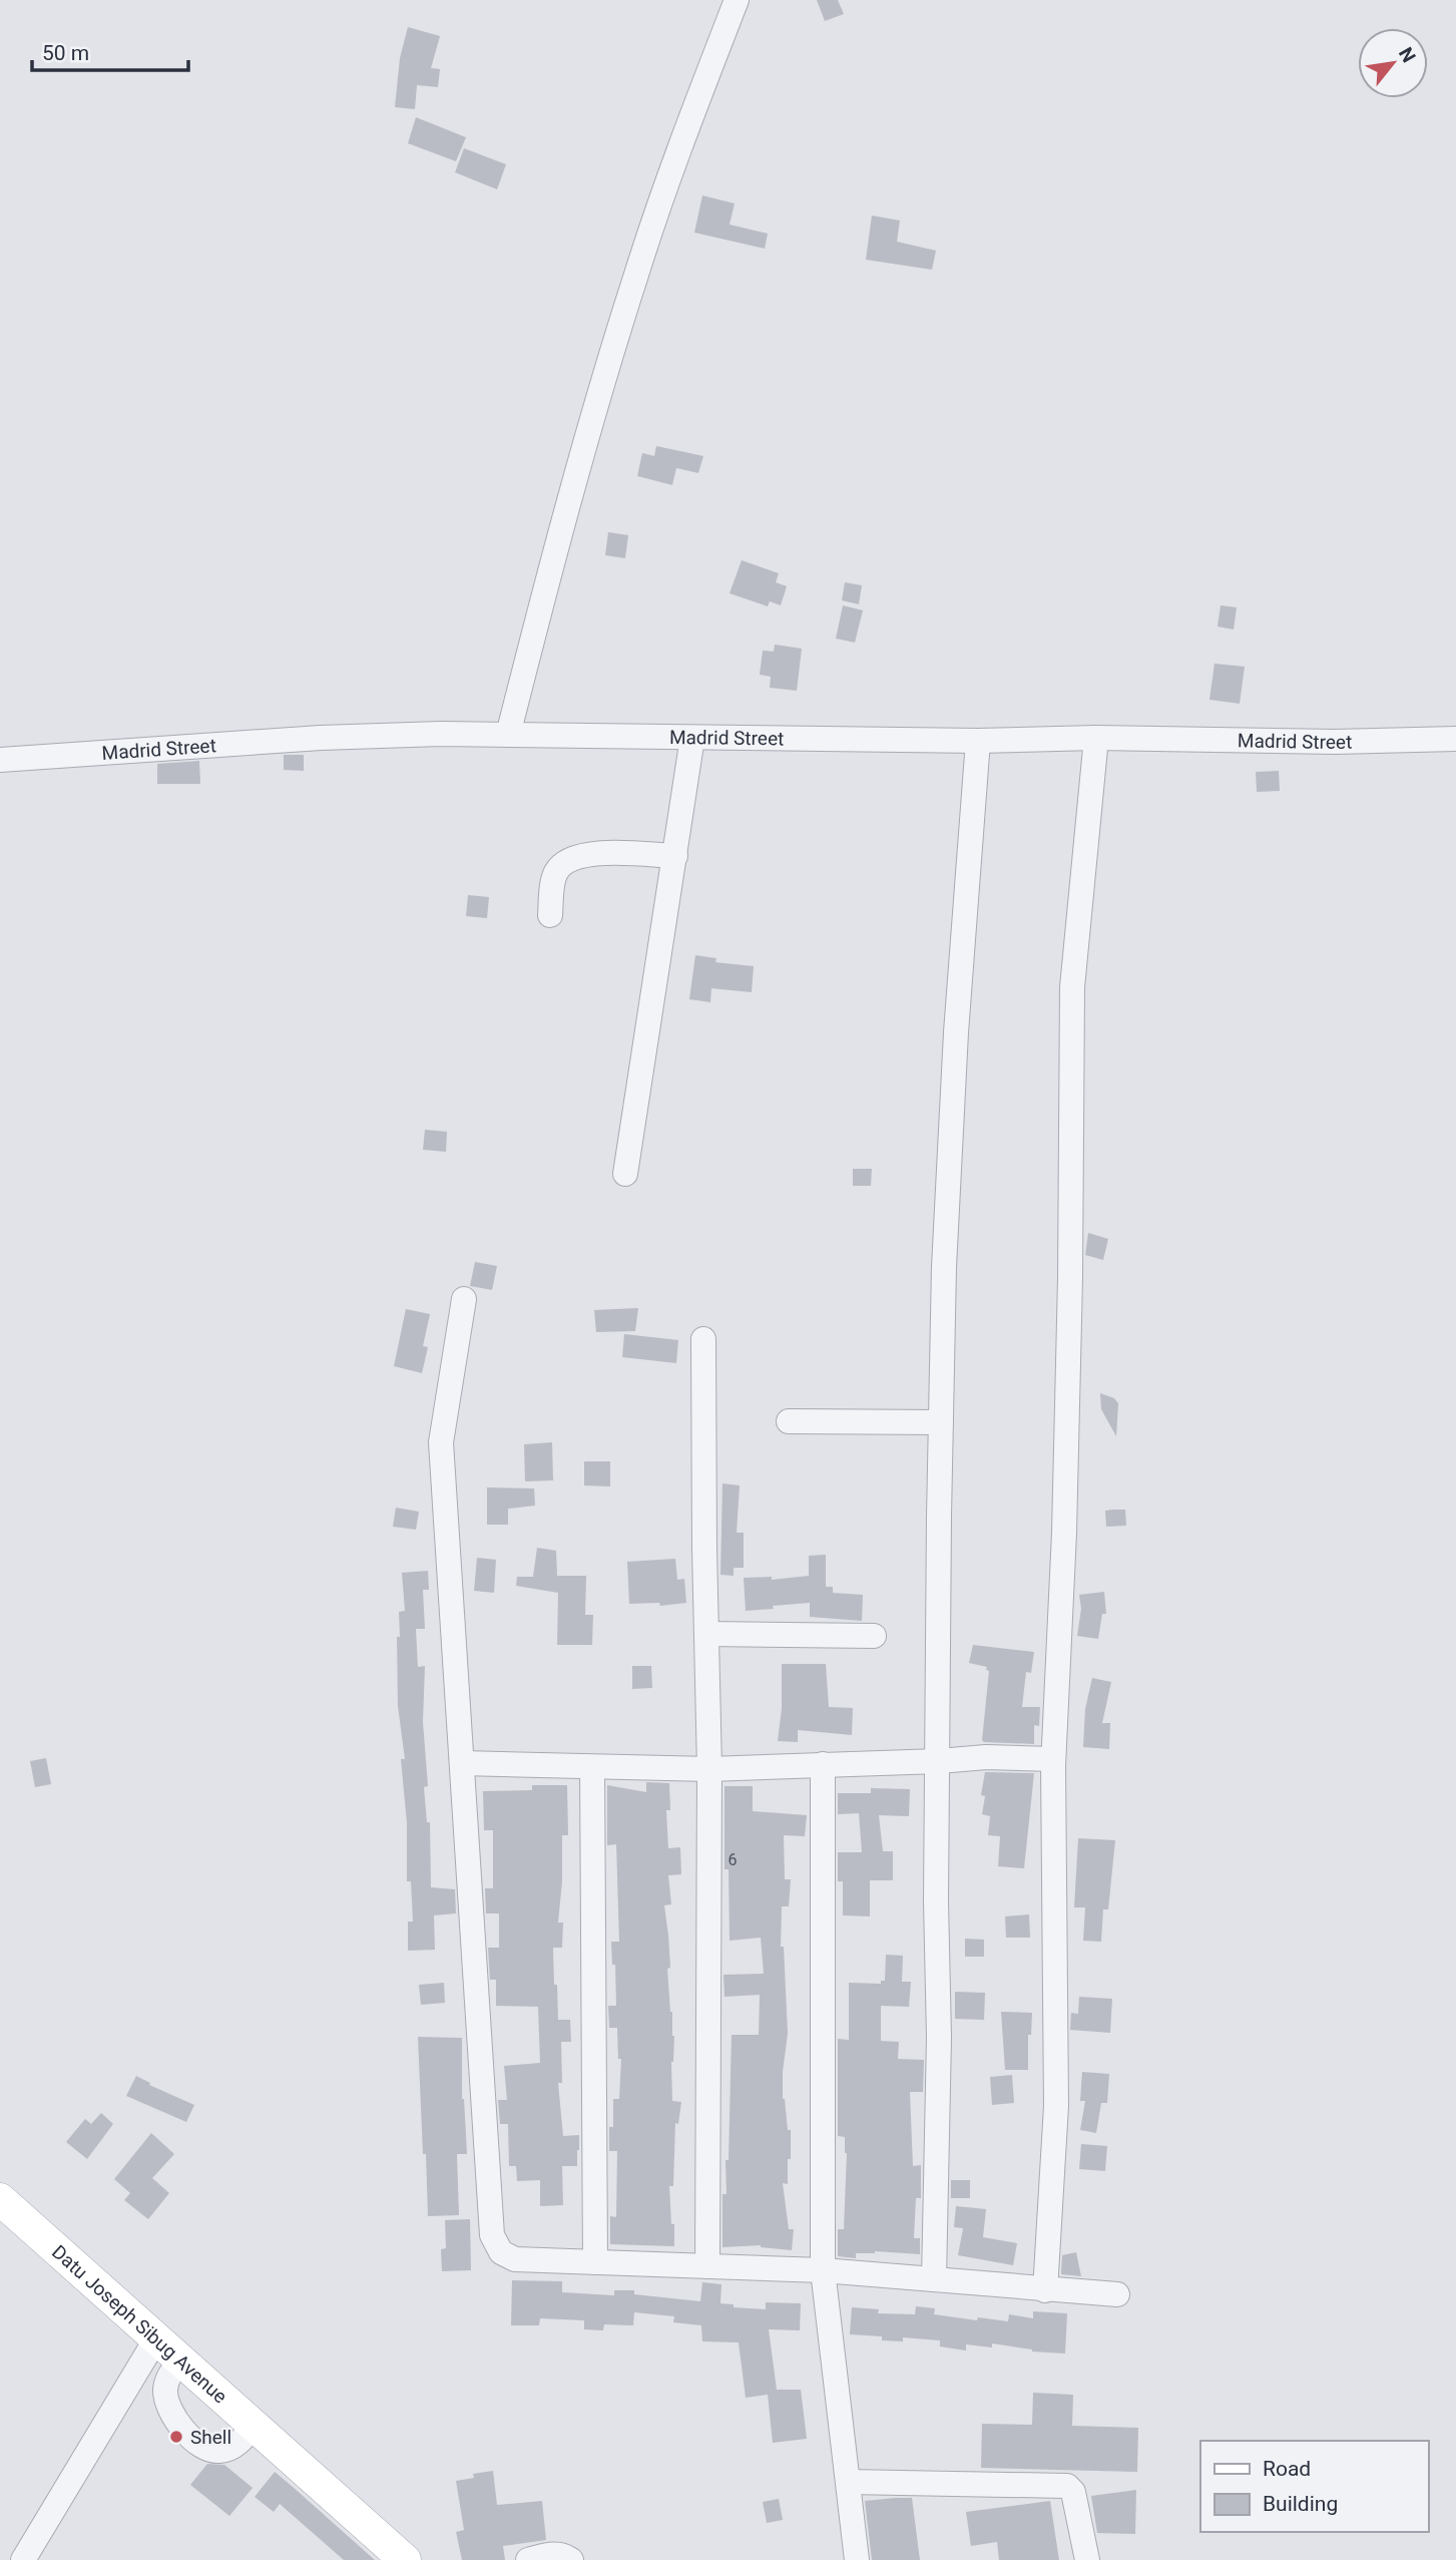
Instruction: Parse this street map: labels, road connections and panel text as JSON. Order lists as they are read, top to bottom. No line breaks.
{"streets":{"main road":["Datu Joseph Sibug Avenue"],"street":["Madrid Street"]},"places":["Shell"],"house_numbers":["6"],"legend":["Road","Building"],"scale_bar":"50 m","north":"top right"}
